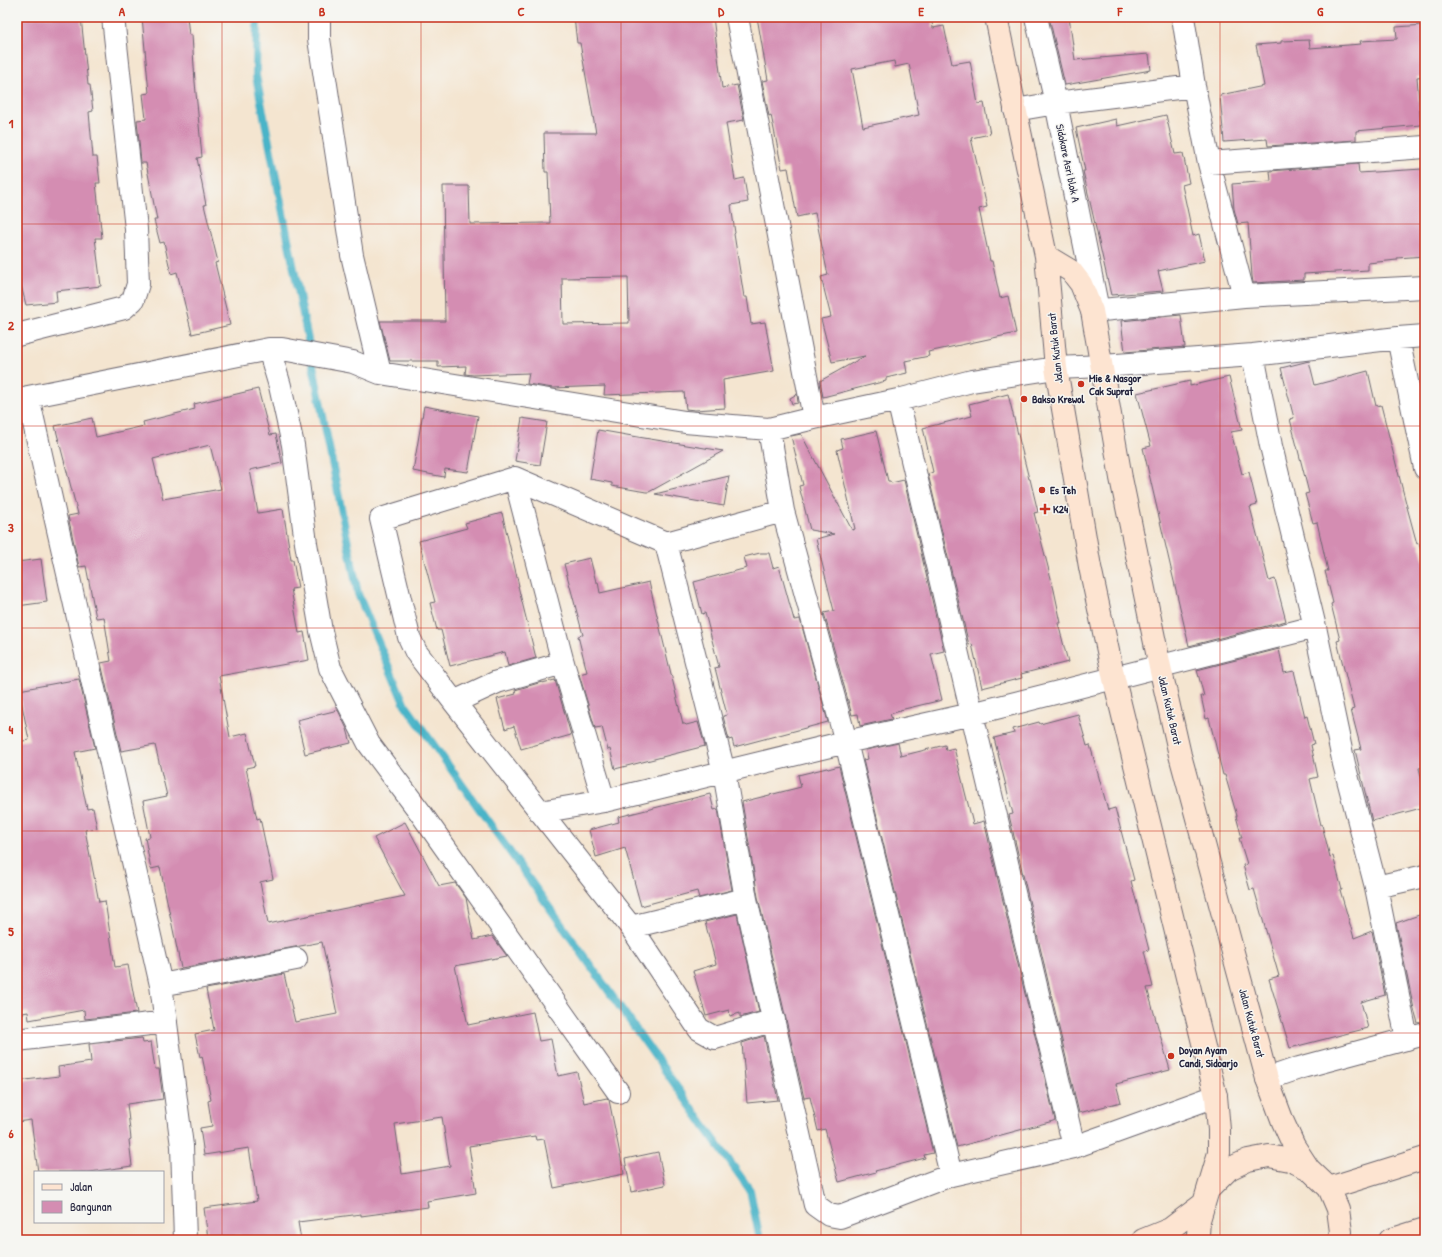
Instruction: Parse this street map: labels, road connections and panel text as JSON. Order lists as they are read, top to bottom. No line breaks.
{"streets":{"street":["Sidokare Asri blok A","Jalan Kutuk Barat"]},"crossings":[["Sidokare Asri blok A","Jalan Kutuk Barat"]],"places":{"other":["Mie & Nasgor Cak Suprat","Bakso Krewol","Es Teh","Doyan Ayam Candi, Sidoarjo"],"health":["K24"]},"legend":["Jalan","Bangunan"],"grid":{"columns":["A","B","C","D","E","F","G"],"rows":["1","2","3","4","5","6"]}}
